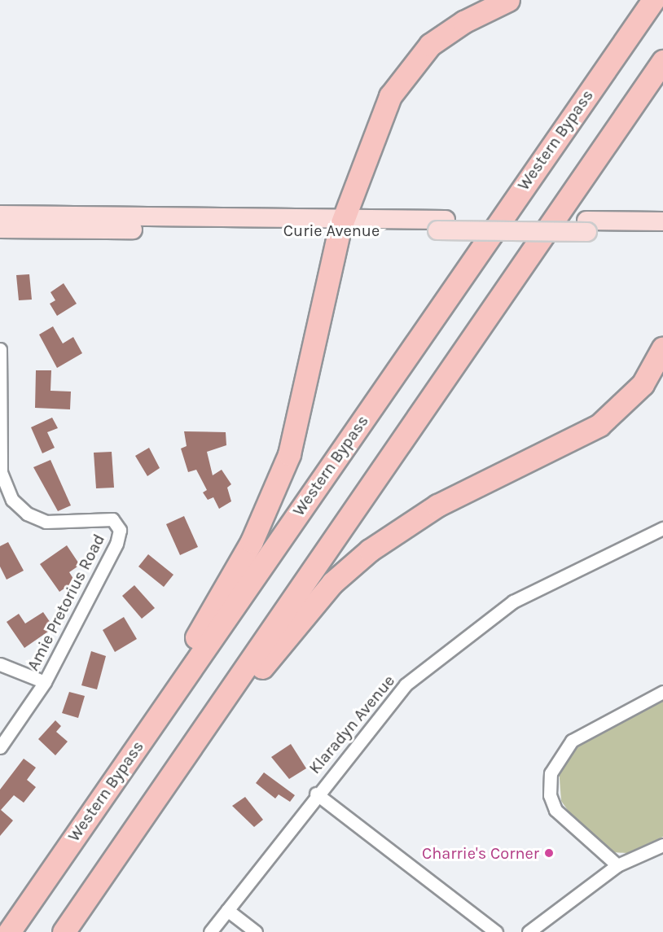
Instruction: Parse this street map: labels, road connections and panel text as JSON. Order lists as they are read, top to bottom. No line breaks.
{"streets":{"highway":["Western Bypass"],"main road":["Curie Avenue"],"street":["Amie Pretorius Road","Klaradyn Avenue"]},"places":["Charrie's Corner"]}
